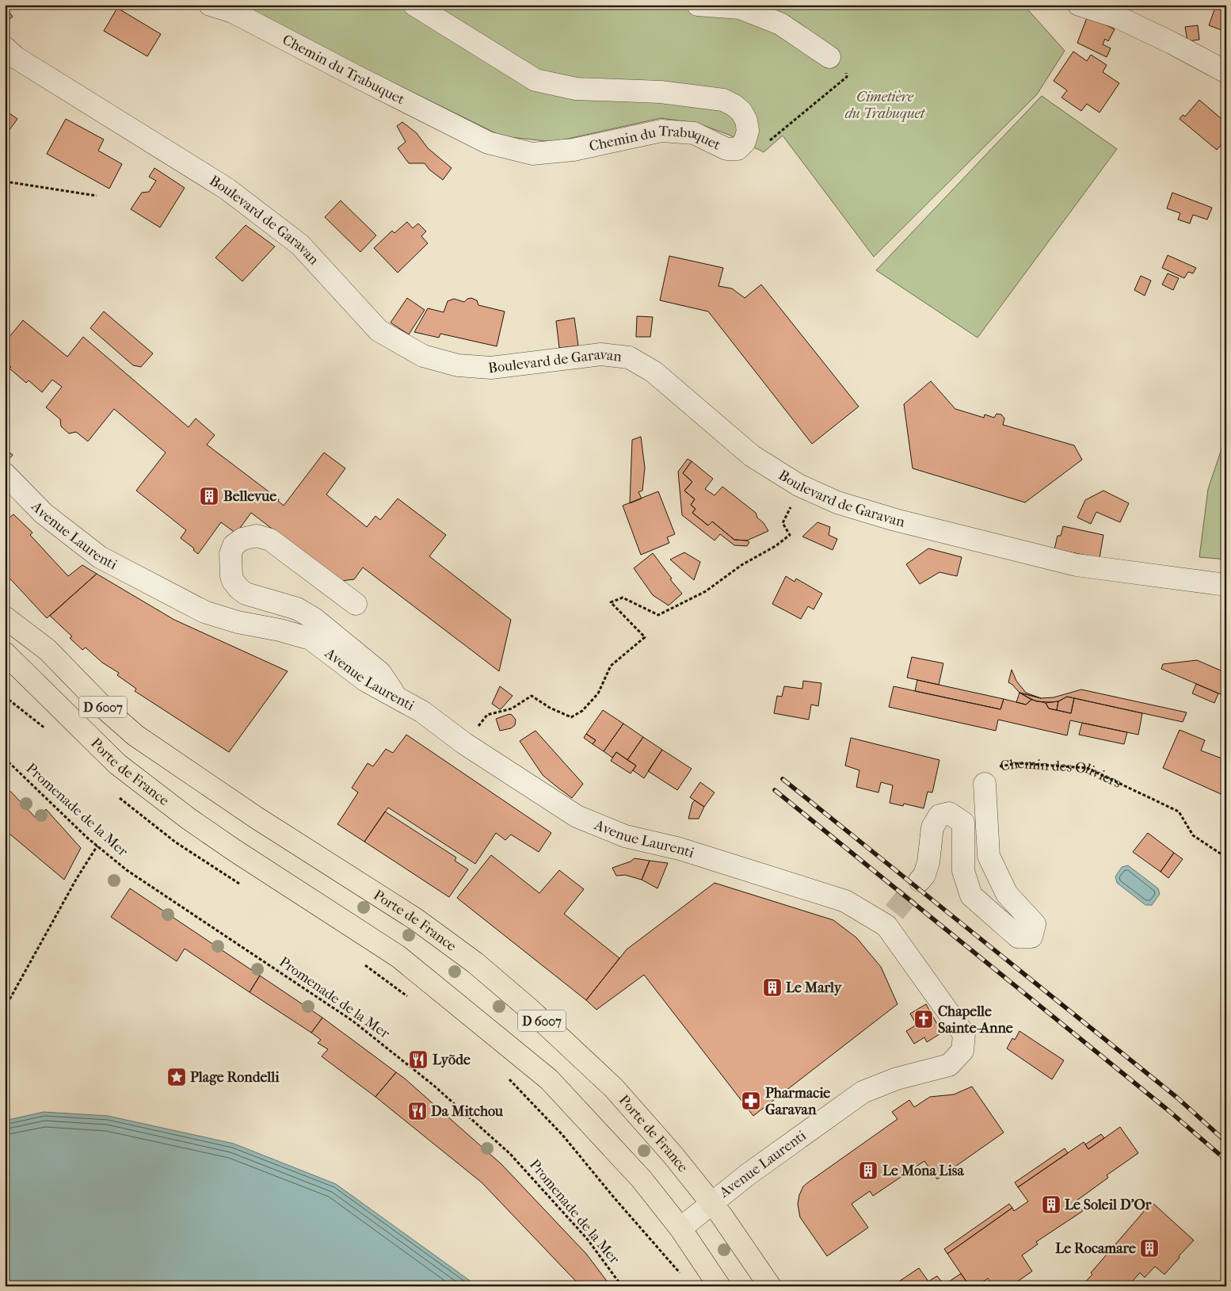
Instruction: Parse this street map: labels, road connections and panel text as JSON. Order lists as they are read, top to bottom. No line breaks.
{"streets":{"main road":["D 6007","Porte de France"],"street":["Chemin du Trabuquet","Boulevard de Garavan","Avenue Laurenti","Chemin des Oliviers"],"path":["Promenade de la Mer"]},"crossings":[["Avenue Laurenti","Porte de France"]],"parks":["Cimetière du Trabuquet"],"places":{"building":["Bellevue","Le Marly","Le Mona Lisa","Le Soleil D'Or","Le Rocamare"],"church":["Chapelle Sainte-Anne"],"restaurant":["Lyõde","Da Mitchou"],"place":["Plage Rondelli"],"pharmacy":["Pharmacie Garavan"]}}
